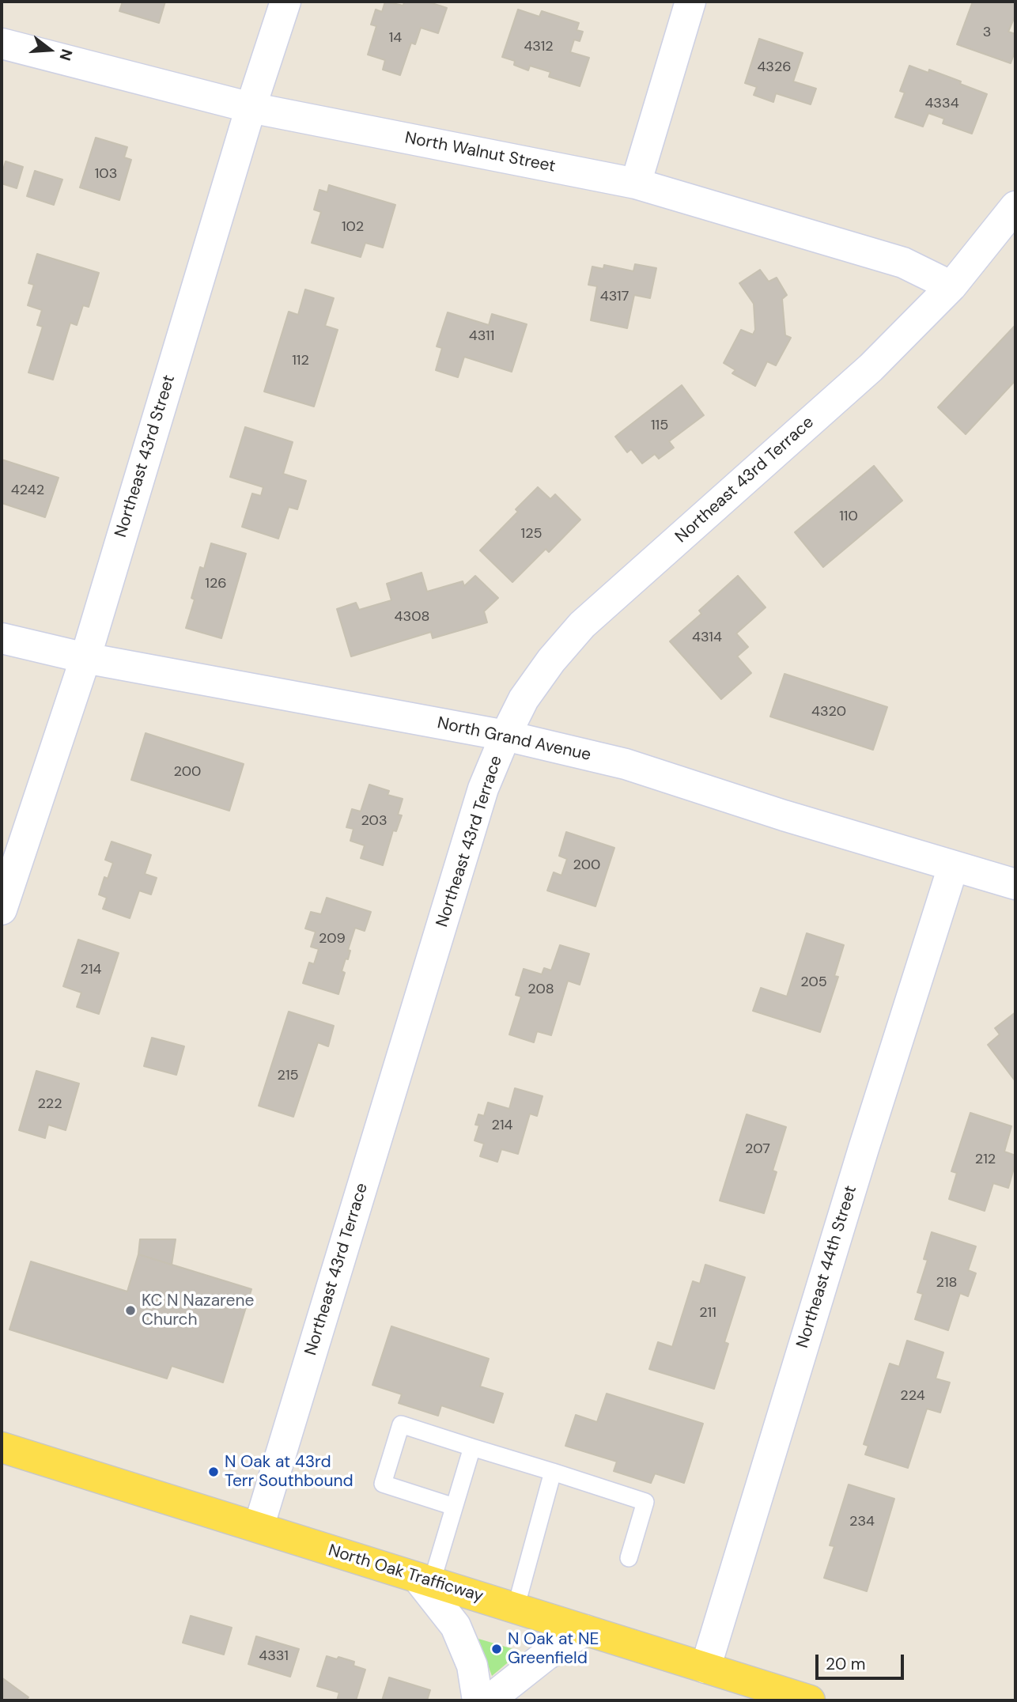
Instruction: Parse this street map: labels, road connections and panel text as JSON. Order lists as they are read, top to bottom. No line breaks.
{"streets":{"main road":["North Oak Trafficway"],"street":["North Walnut Street","Northeast 43rd Street","Northeast 43rd Terrace","North Grand Avenue","Northeast 44th Street"]},"crossings":[["North Walnut Street","Northeast 43rd Street"],["North Walnut Street","Northeast 43rd Terrace"],["Northeast 43rd Street","North Grand Avenue"],["Northeast 43rd Terrace","North Grand Avenue"],["Northeast 43rd Terrace","North Oak Trafficway"],["North Grand Avenue","Northeast 44th Street"],["Northeast 44th Street","North Oak Trafficway"]],"places":["KC N Nazarene Church","N Oak at 43rd Terr Southbound","N Oak at NE Greenfield"],"house_numbers":["3","14","4312","4326","4334","103","102","4317","4311","112","115","4242","110","125","126","4308","4314","4320","200","203","200","209","214","205","208","215","222","214","207","212","218","211","224","234","4331"],"scale_bar":"20 m","north":"right"}
